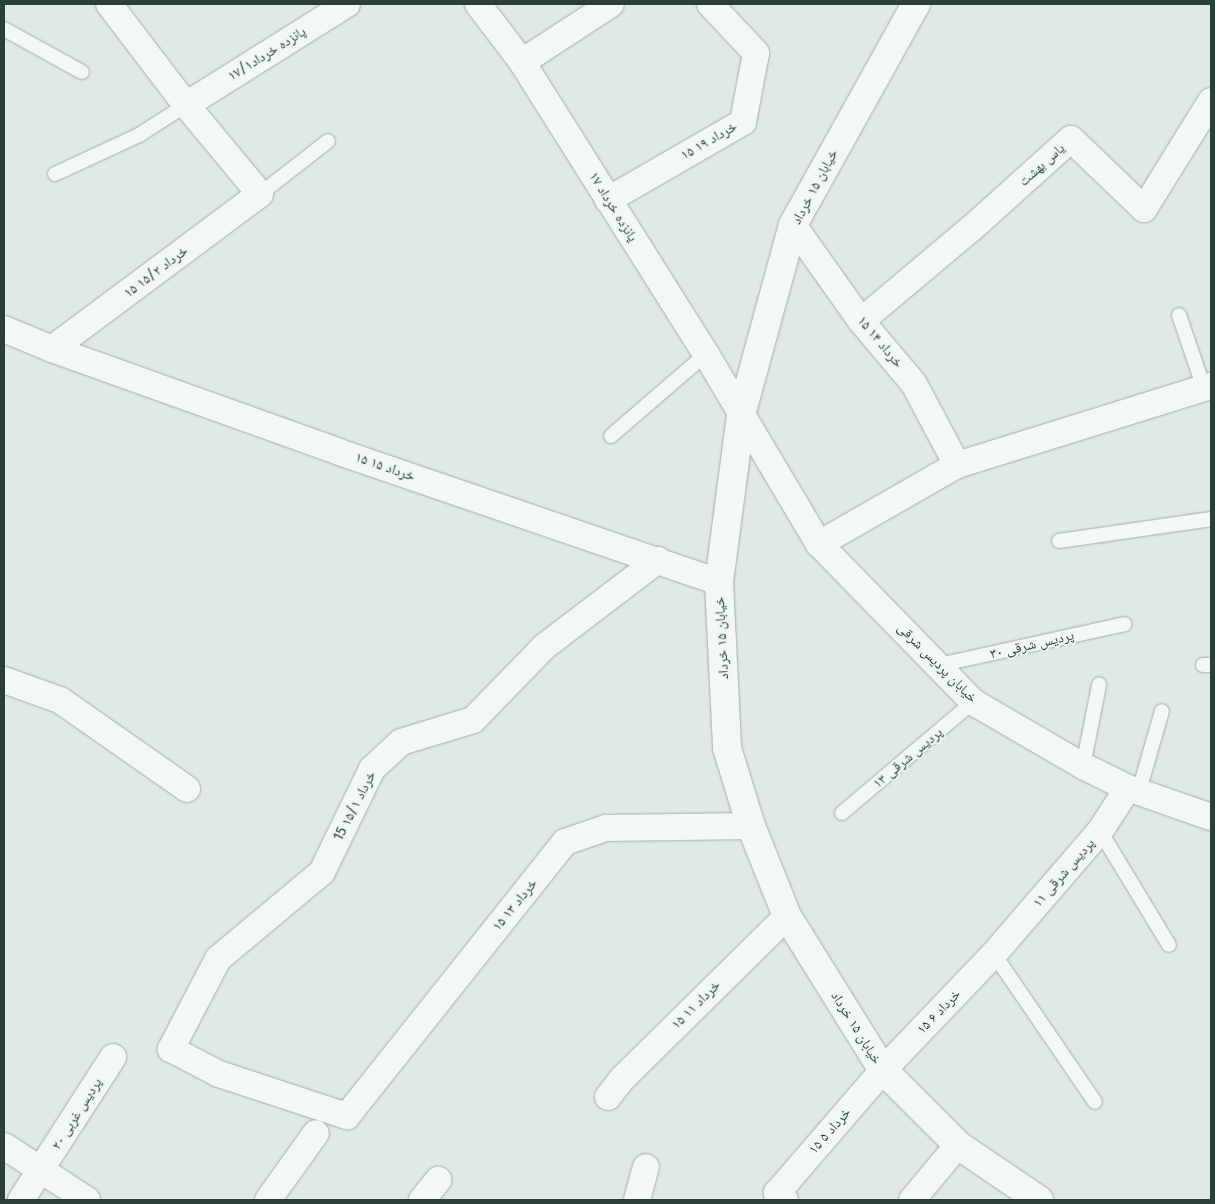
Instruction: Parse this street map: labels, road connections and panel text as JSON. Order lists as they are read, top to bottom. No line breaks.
{"streets":{"street":["پانزده خرداد۱۷/۱","۱۵ خرداد ۱۹","یاس بهشت","خیابان ۱۵ خرداد","پانزده خرداد ۱۷","۱۵ خرداد ۱۵/۲","۱۵ خرداد ۱۴","۱۵ خرداد ۱۵","خیابان پردیس شرقی","15 خرداد ۱۵/۱","پردیس شرقی ۱۱","۱۵ خرداد ۱۳","۱۵ خرداد ۱۱","۱۵ خرداد ۶","پردیس غربی ۲۰","۱۵ خرداد ۵"],"lane":["پردیس شرقی ۳۰","پردیس شرقی ۱۳"]},"crossings":[["۱۵ خرداد ۱۹","پانزده خرداد ۱۷"],["یاس بهشت","۱۵ خرداد ۱۴"],["خیابان ۱۵ خرداد","پانزده خرداد ۱۷"],["خیابان ۱۵ خرداد","۱۵ خرداد ۱۴"],["خیابان ۱۵ خرداد","۱۵ خرداد ۱۵"],["خیابان ۱۵ خرداد","خیابان پردیس شرقی"],["خیابان ۱۵ خرداد","۱۵ خرداد ۱۳"],["خیابان ۱۵ خرداد","۱۵ خرداد ۱۱"],["خیابان ۱۵ خرداد","۱۵ خرداد ۶"],["خیابان ۱۵ خرداد","۱۵ خرداد ۵"],["پانزده خرداد ۱۷","خیابان پردیس شرقی"],["۱۵ خرداد ۱۵/۲","۱۵ خرداد ۱۵"],["۱۵ خرداد ۱۵","15 خرداد ۱۵/۱"],["پردیس شرقی ۳۰","خیابان پردیس شرقی"],["خیابان پردیس شرقی","پردیس شرقی ۱۳"],["خیابان پردیس شرقی","پردیس شرقی ۱۱"],["15 خرداد ۱۵/۱","۱۵ خرداد ۱۳"],["پردیس شرقی ۱۱","۱۵ خرداد ۶"],["۱۵ خرداد ۶","۱۵ خرداد ۵"]]}
